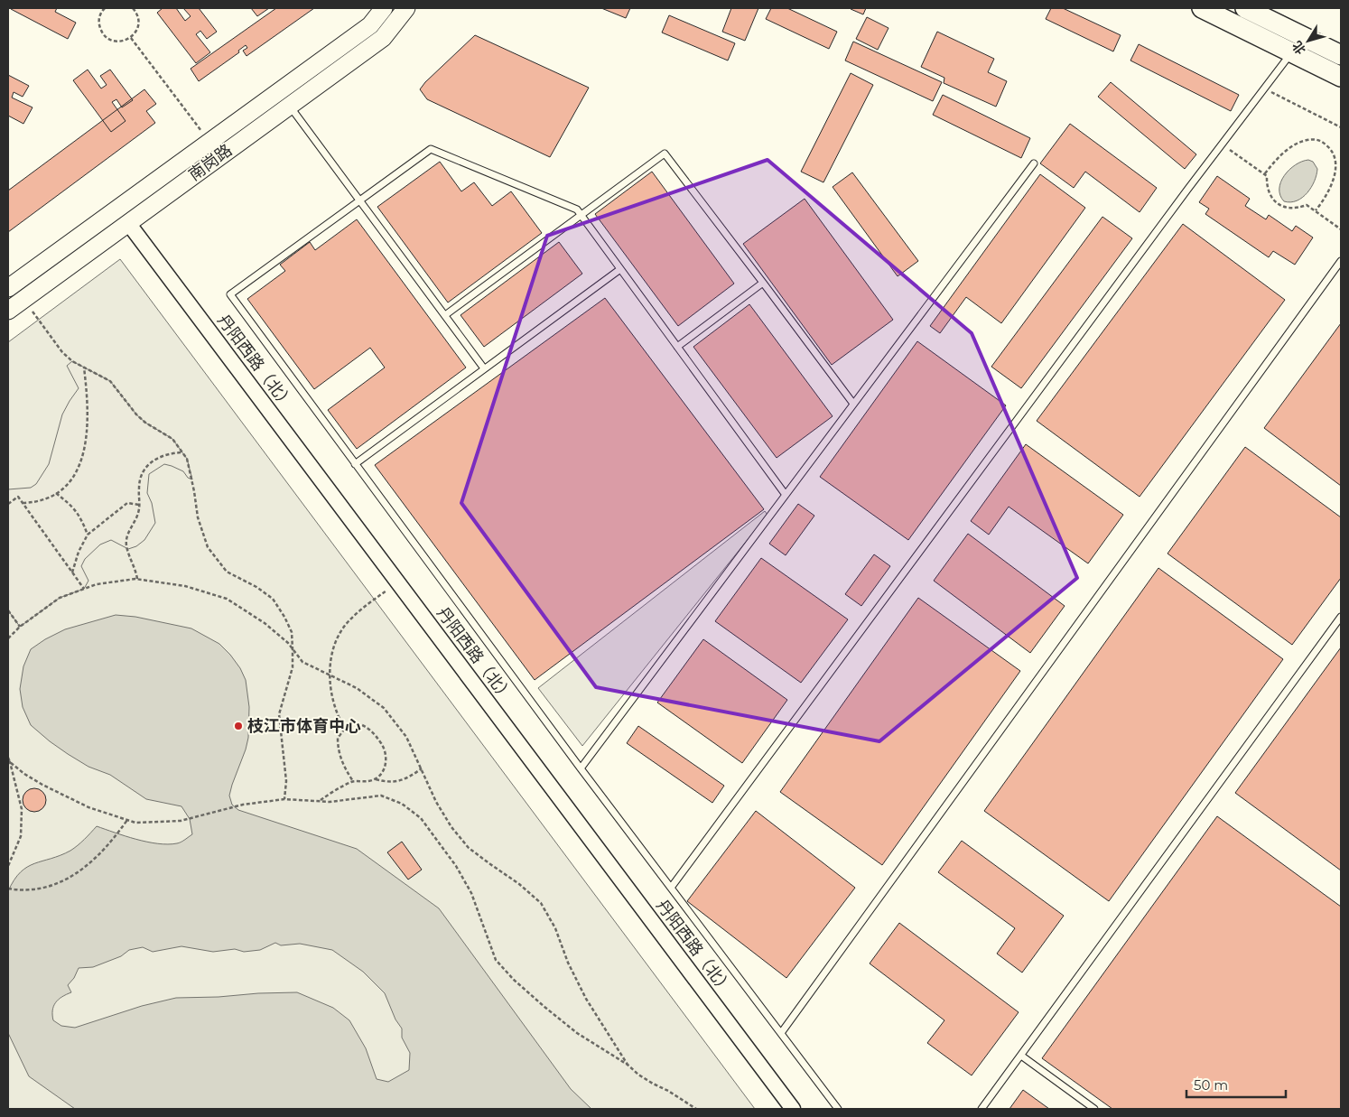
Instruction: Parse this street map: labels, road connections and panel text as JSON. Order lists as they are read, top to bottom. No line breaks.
{"streets":{"main road":["南岗路"],"street":["丹阳西路（北）"]},"crossings":[["南岗路","丹阳西路（北）"]],"places":["枝江市体育中心"],"scale_bar":"50 m","north":"bottom left"}
